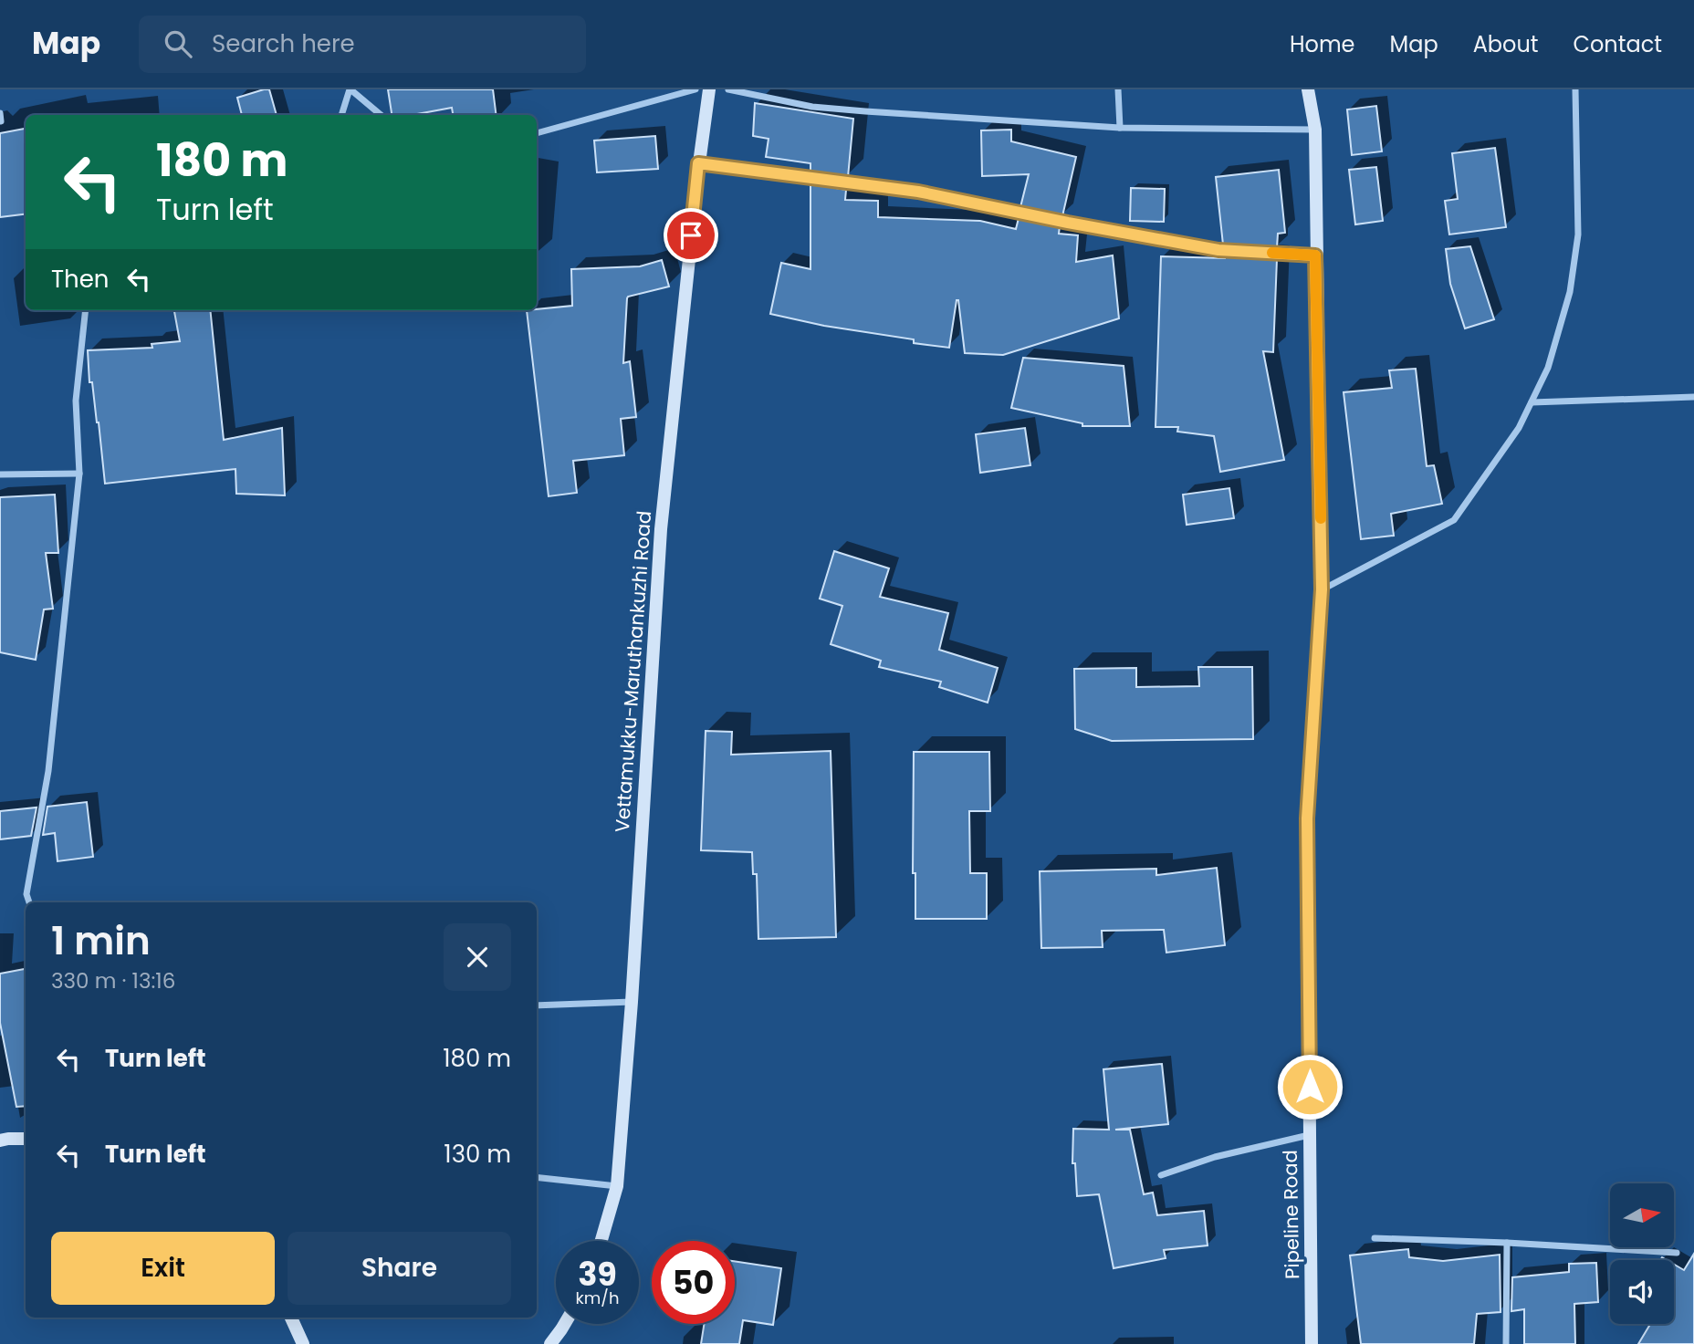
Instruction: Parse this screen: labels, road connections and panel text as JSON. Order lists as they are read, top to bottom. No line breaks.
{"streets":{"main road":["Vettamukku-Maruthankuzhi Road","Pipeline Road"]},"north":"right","page":{"header":"Map","search":"Search here","nav":["Home","Map","About","Contact"],"turn":["180 m","Turn left"],"then":"Then","heading":["1 min","330 m · 13:16"],"list":[{"name":"Turn left","value":"180 m"},{"name":"Turn left","value":"130 m"}],"buttons":["Exit","Share"],"speed":"39 km/h","limit":"50"}}
